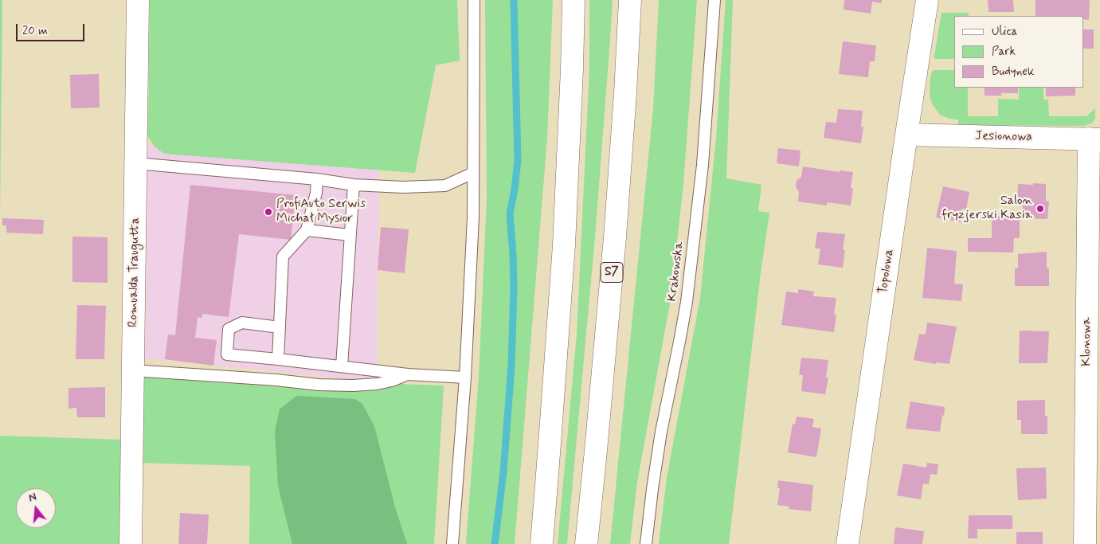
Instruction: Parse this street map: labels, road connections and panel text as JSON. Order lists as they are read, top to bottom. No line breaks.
{"streets":{"main road":["Jesionowa","Topolowa","Romualda Traugutta","S7","Klonowa"],"lane":["Krakowska"]},"crossings":[["Jesionowa","Topolowa"],["Jesionowa","Klonowa"]],"places":["Salon fryzjerski Kasia","ProfiAuto Serwis Michał Mysior"],"legend":["Ulica","Park","Budynek"],"scale_bar":"20 m","north":"top"}
